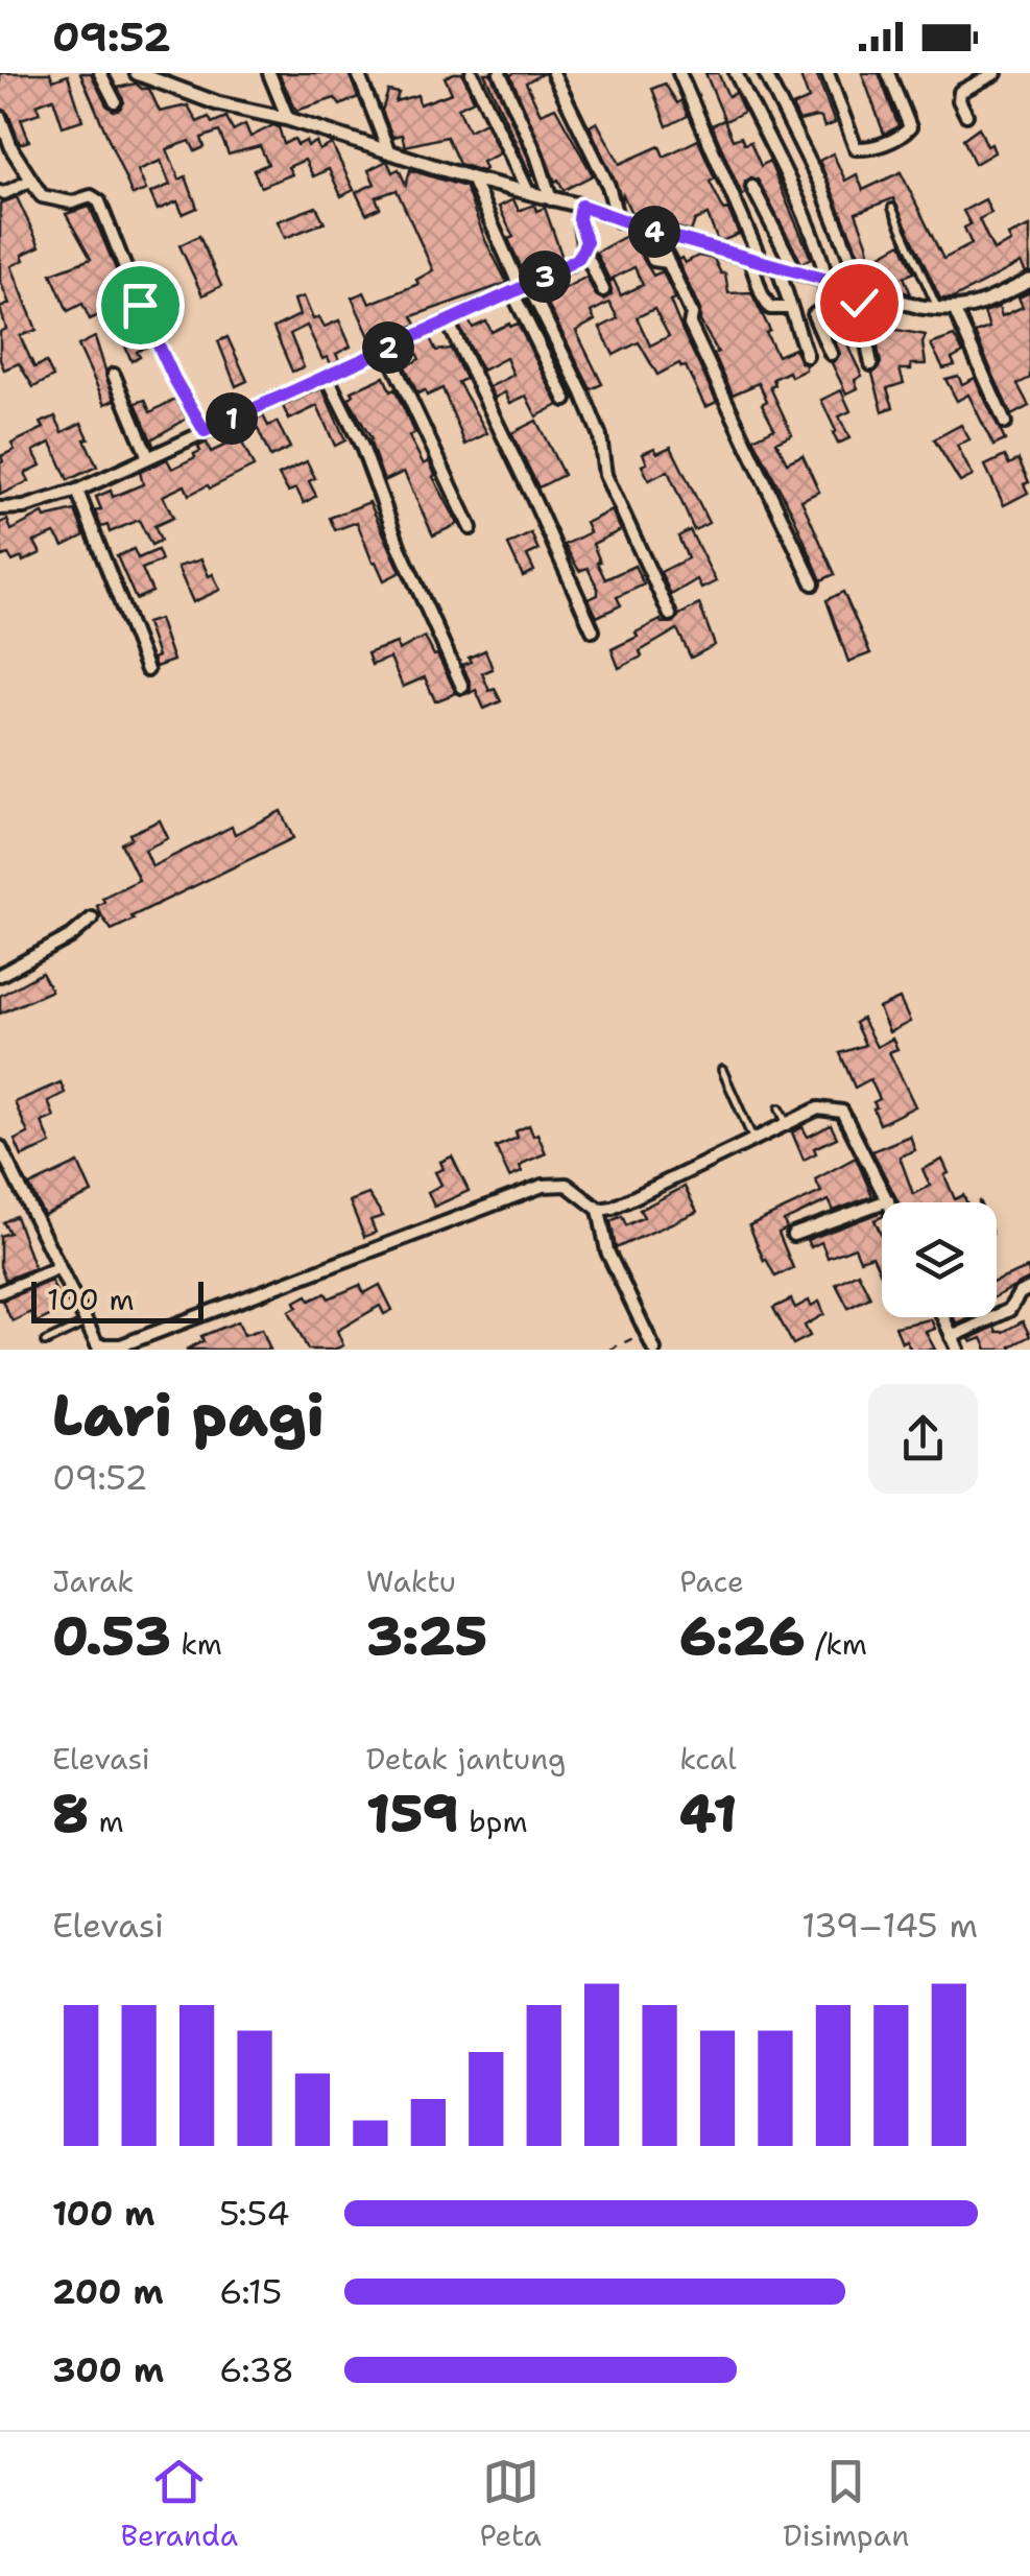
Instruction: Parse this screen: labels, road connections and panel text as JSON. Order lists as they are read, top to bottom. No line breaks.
{"scale_bar":"100 m","page":{"status":"09:52","pins":["4","3","2","1"],"scale":"100 m","heading":["Lari pagi","09:52"],"stats":[["Jarak","0.53 km"],["Waktu","3:25"],["Pace","6:26 /km"],["Elevasi","8 m"],["Detak jantung","159 bpm"],["kcal","41"]],"chart":["Elevasi","139–145 m"],"list":[{"name":"100 m","note":"5:54"},{"name":"200 m","note":"6:15"},{"name":"300 m","note":"6:38"}],"tabs":["Beranda","Peta","Disimpan"]}}
